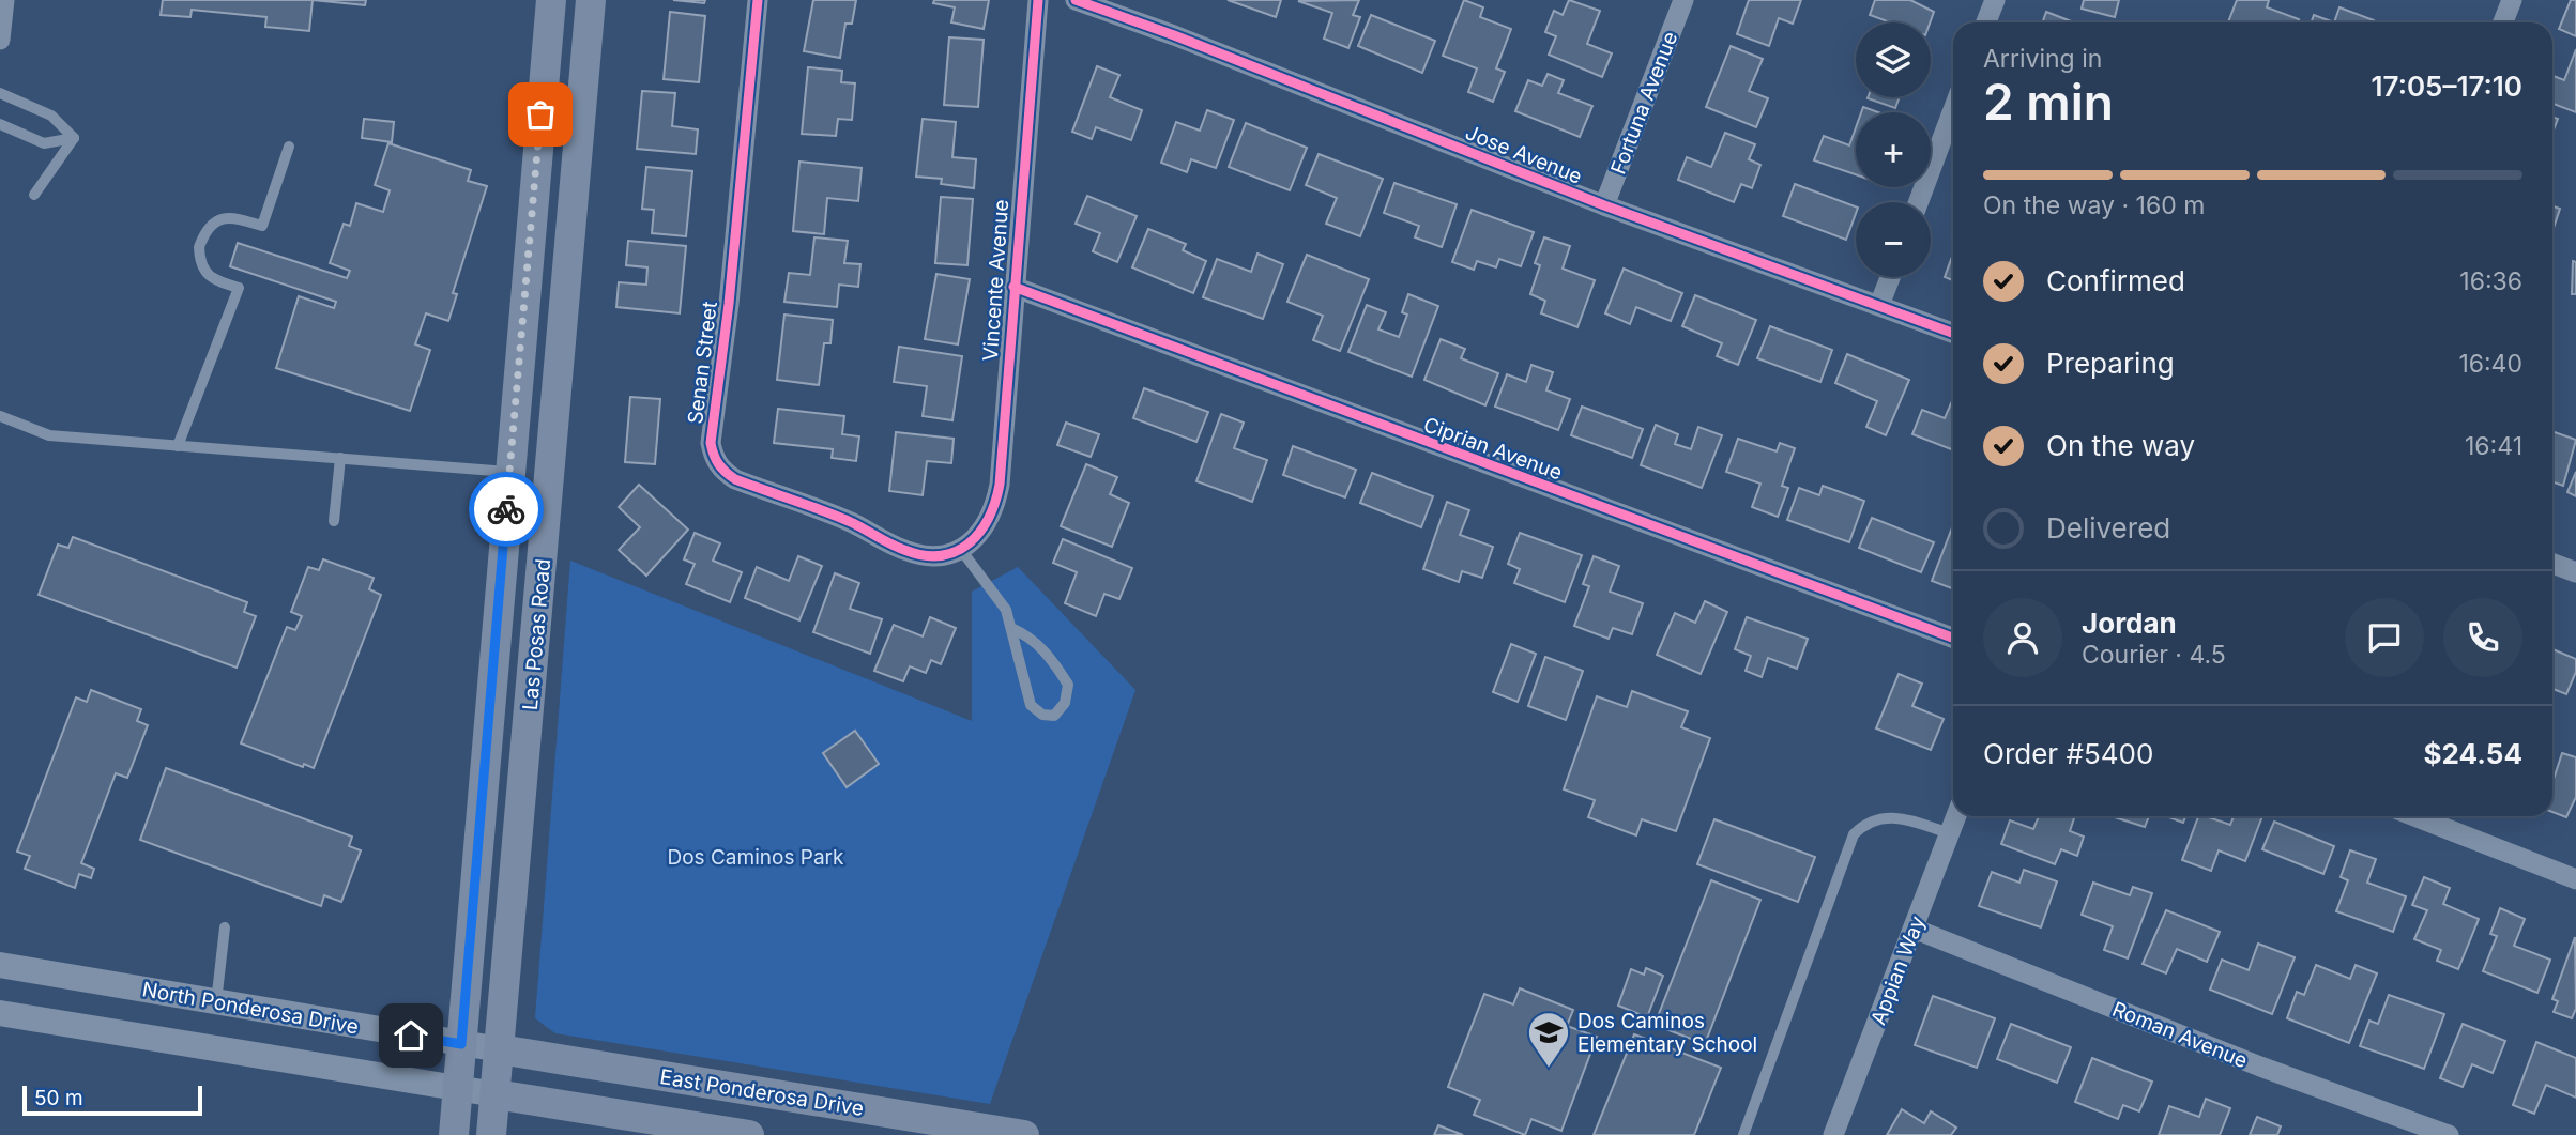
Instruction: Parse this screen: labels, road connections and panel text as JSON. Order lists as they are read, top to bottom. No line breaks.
{"streets":{"main road":["Las Posas Road","East Ponderosa Drive"],"street":["Fortuna Avenue","Jose Avenue","Vincente Avenue","Senan Street","Ciprian Avenue","Appian Way","North Ponderosa Drive","Roman Avenue"]},"crossings":[["Fortuna Avenue","Jose Avenue"],["Vincente Avenue","Senan Street"],["Vincente Avenue","Ciprian Avenue"],["Las Posas Road","North Ponderosa Drive"],["Las Posas Road","East Ponderosa Drive"],["Appian Way","Roman Avenue"],["North Ponderosa Drive","East Ponderosa Drive"]],"parks":["Dos Caminos Park"],"places":{"school or university":["Dos Caminos Elementary School"]},"scale_bar":"50 m","page":{"map_buttons":["+","−"],"heading":["2 min","Arriving in","17:05–17:10"],"panel":["Jordan","Courier · 4.5","Order #5400","$24.54"],"bar":"On the way · 160 m","list":[["Confirmed","16:36"],["Preparing","16:40"],["On the way","16:41"],"Delivered"],"scale":"50 m"}}
